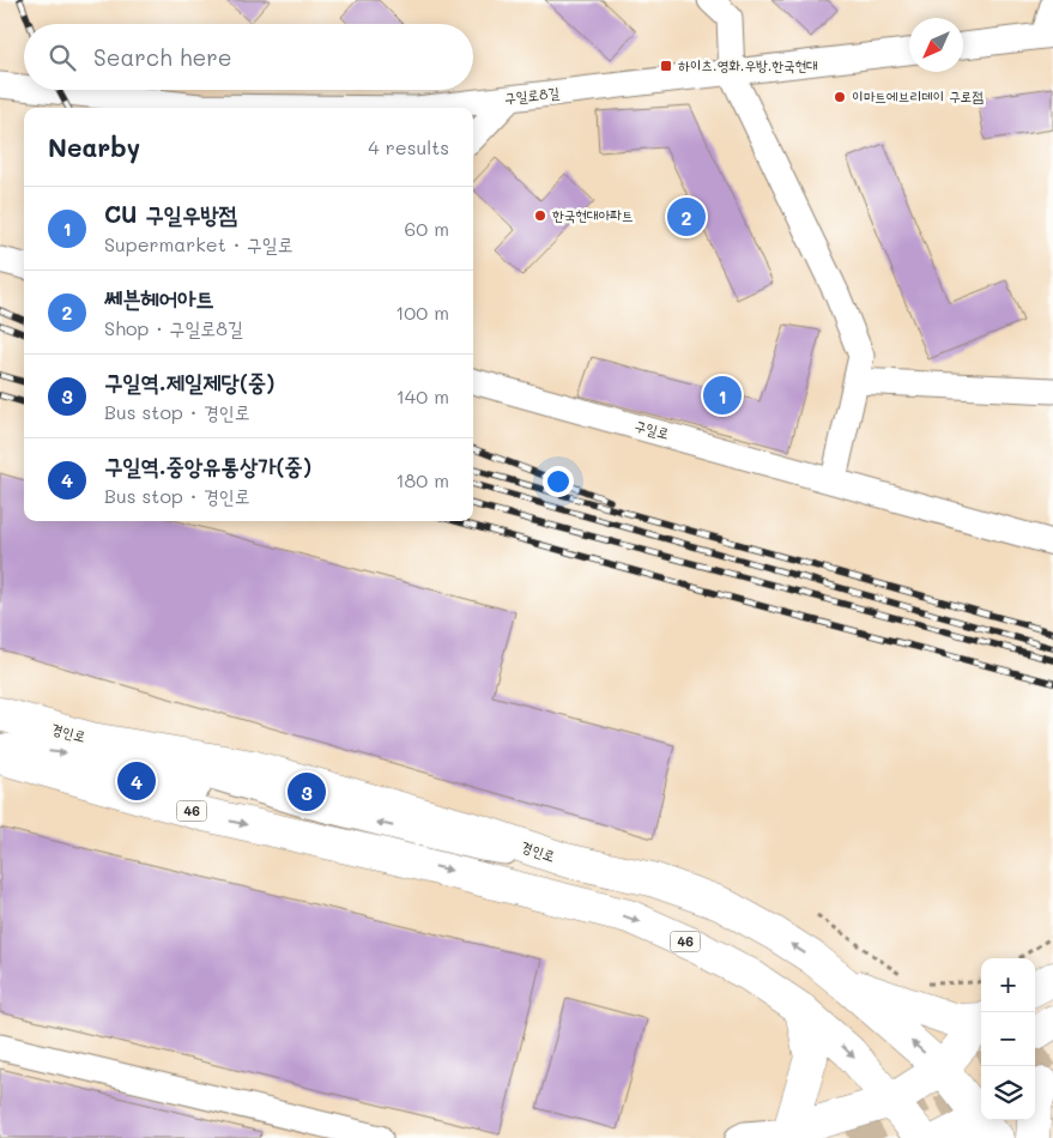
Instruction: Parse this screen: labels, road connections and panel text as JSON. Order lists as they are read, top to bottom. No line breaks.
{"streets":{"main road":["경인로","46"],"street":["구일로8길","구일로"]},"places":{"transit":["하이츠.영화.우방.한국현대"],"other":["이마트에브리데이 구로점","한국현대아파트"]},"north":"bottom left","page":{"search":"Search here","heading":["Nearby","4 results"],"list":[{"mark":"1","name":"CU 구일우방점","note":"Supermarket · 구일로","value":"60 m"},{"mark":"2","name":"쎄븐헤어아트","note":"Shop · 구일로8길","value":"100 m"},{"mark":"3","name":"구일역.제일제당(중)","note":"Bus stop · 경인로","value":"140 m"},{"mark":"4","name":"구일역.중앙유통상가(중)","note":"Bus stop · 경인로","value":"180 m"}],"pins":["2","1","4","3"],"map_buttons":["+","−"]}}
